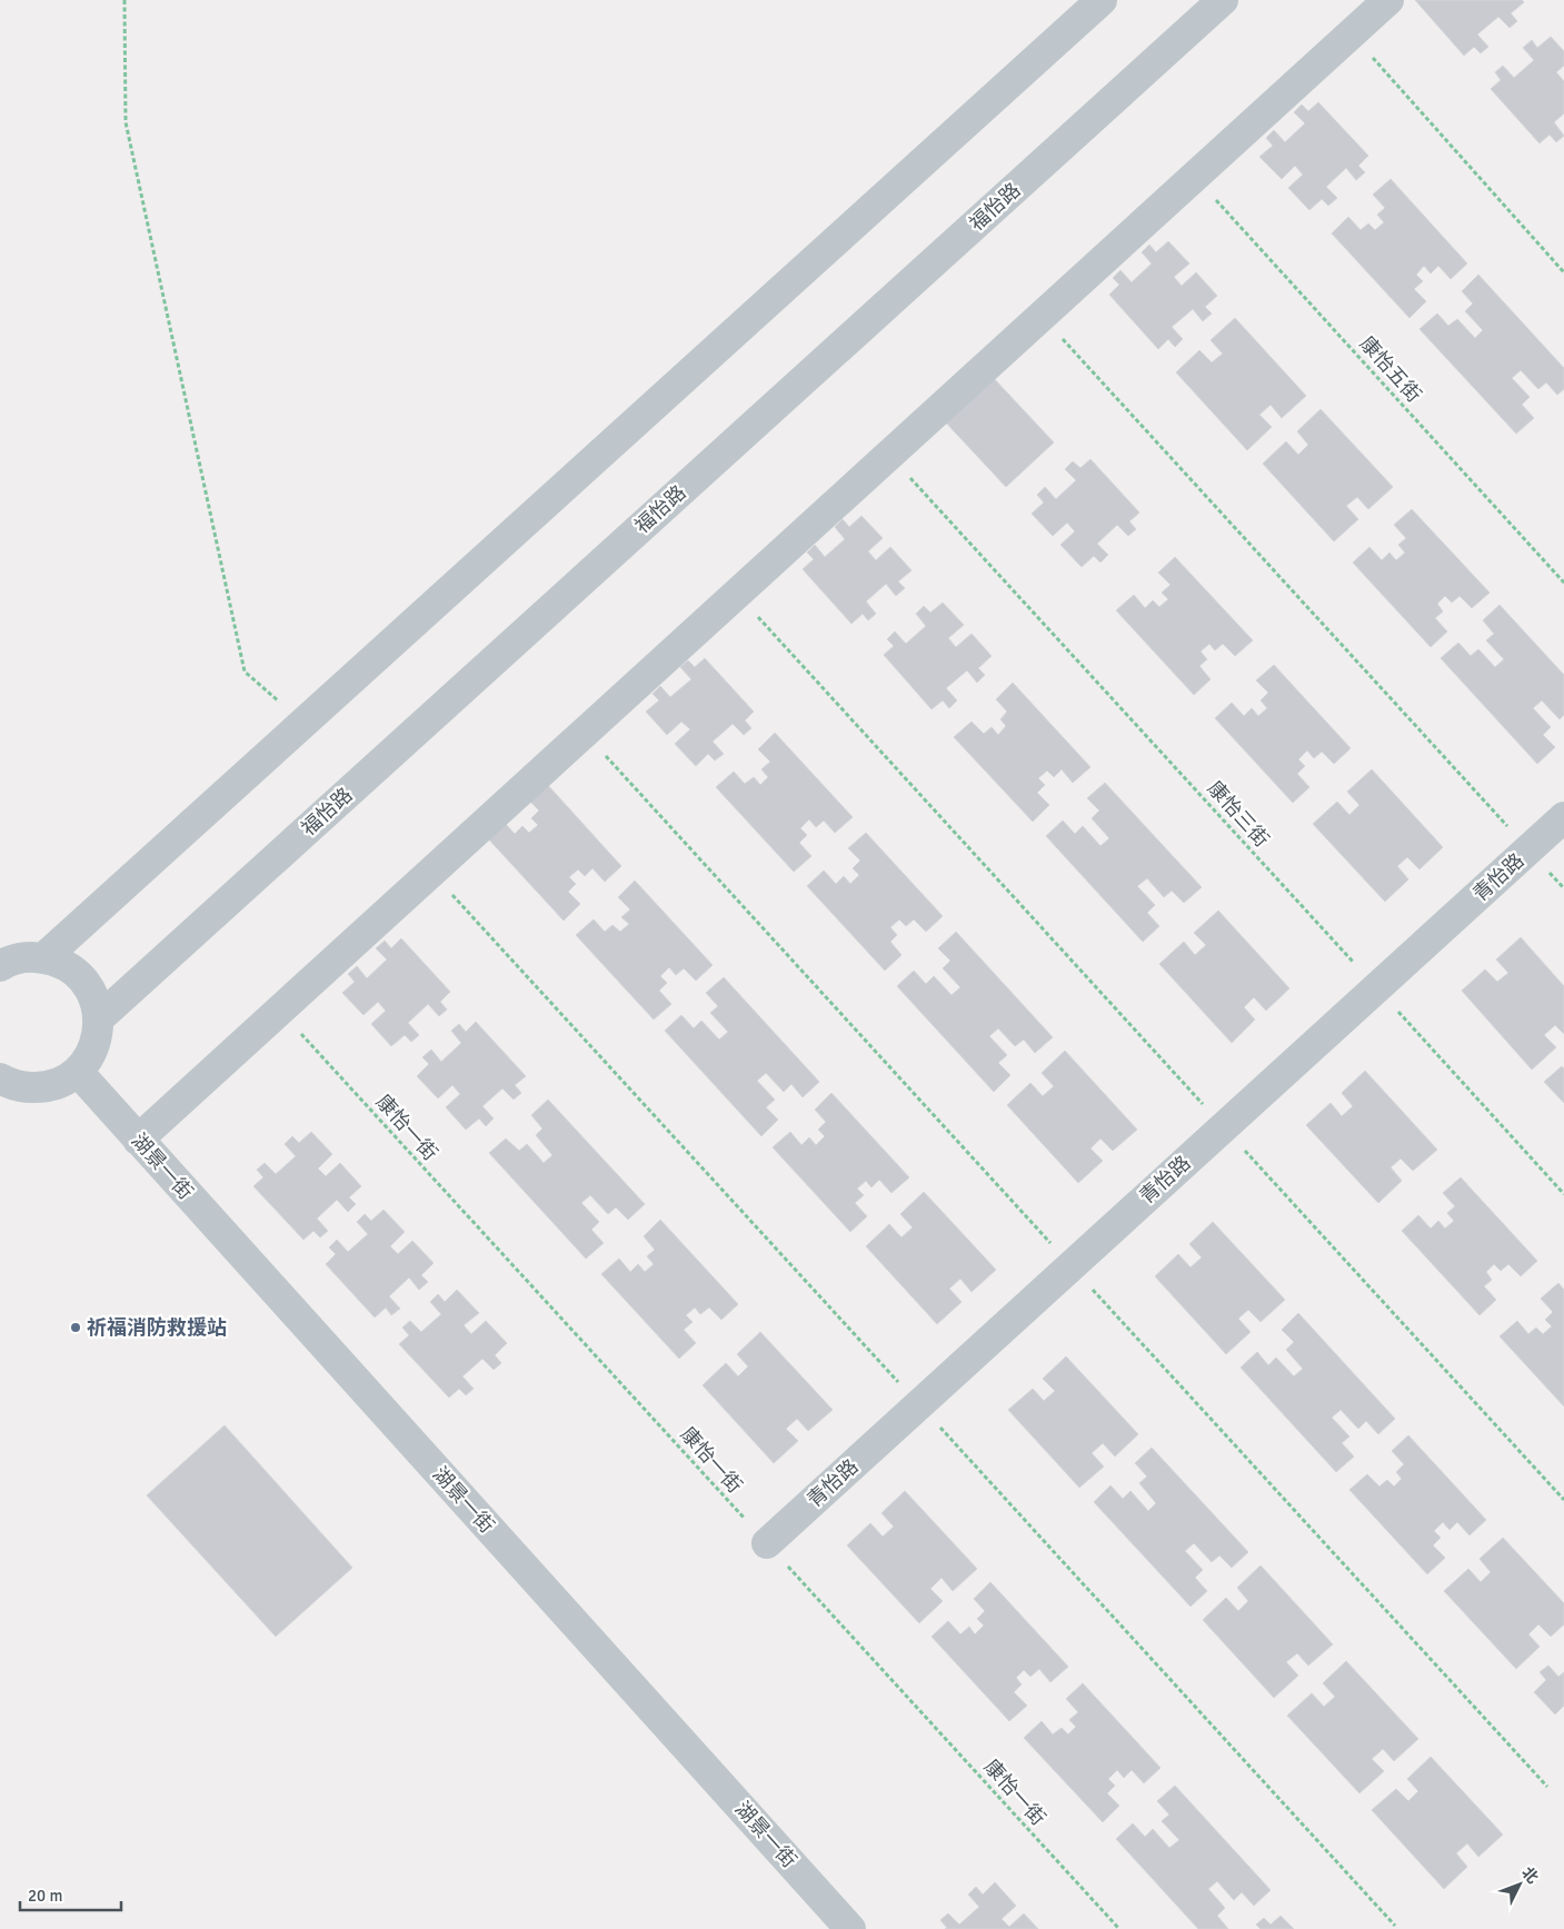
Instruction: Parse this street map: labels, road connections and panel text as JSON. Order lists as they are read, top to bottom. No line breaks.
{"streets":{"street":["福怡路","青怡路","湖景一街"],"path":["康怡五街","康怡三街","康怡一街"]},"crossings":[["康怡三街","青怡路"],["青怡路","康怡一街"]],"places":["祈福消防救援站"],"scale_bar":"20 m","north":"top right"}
